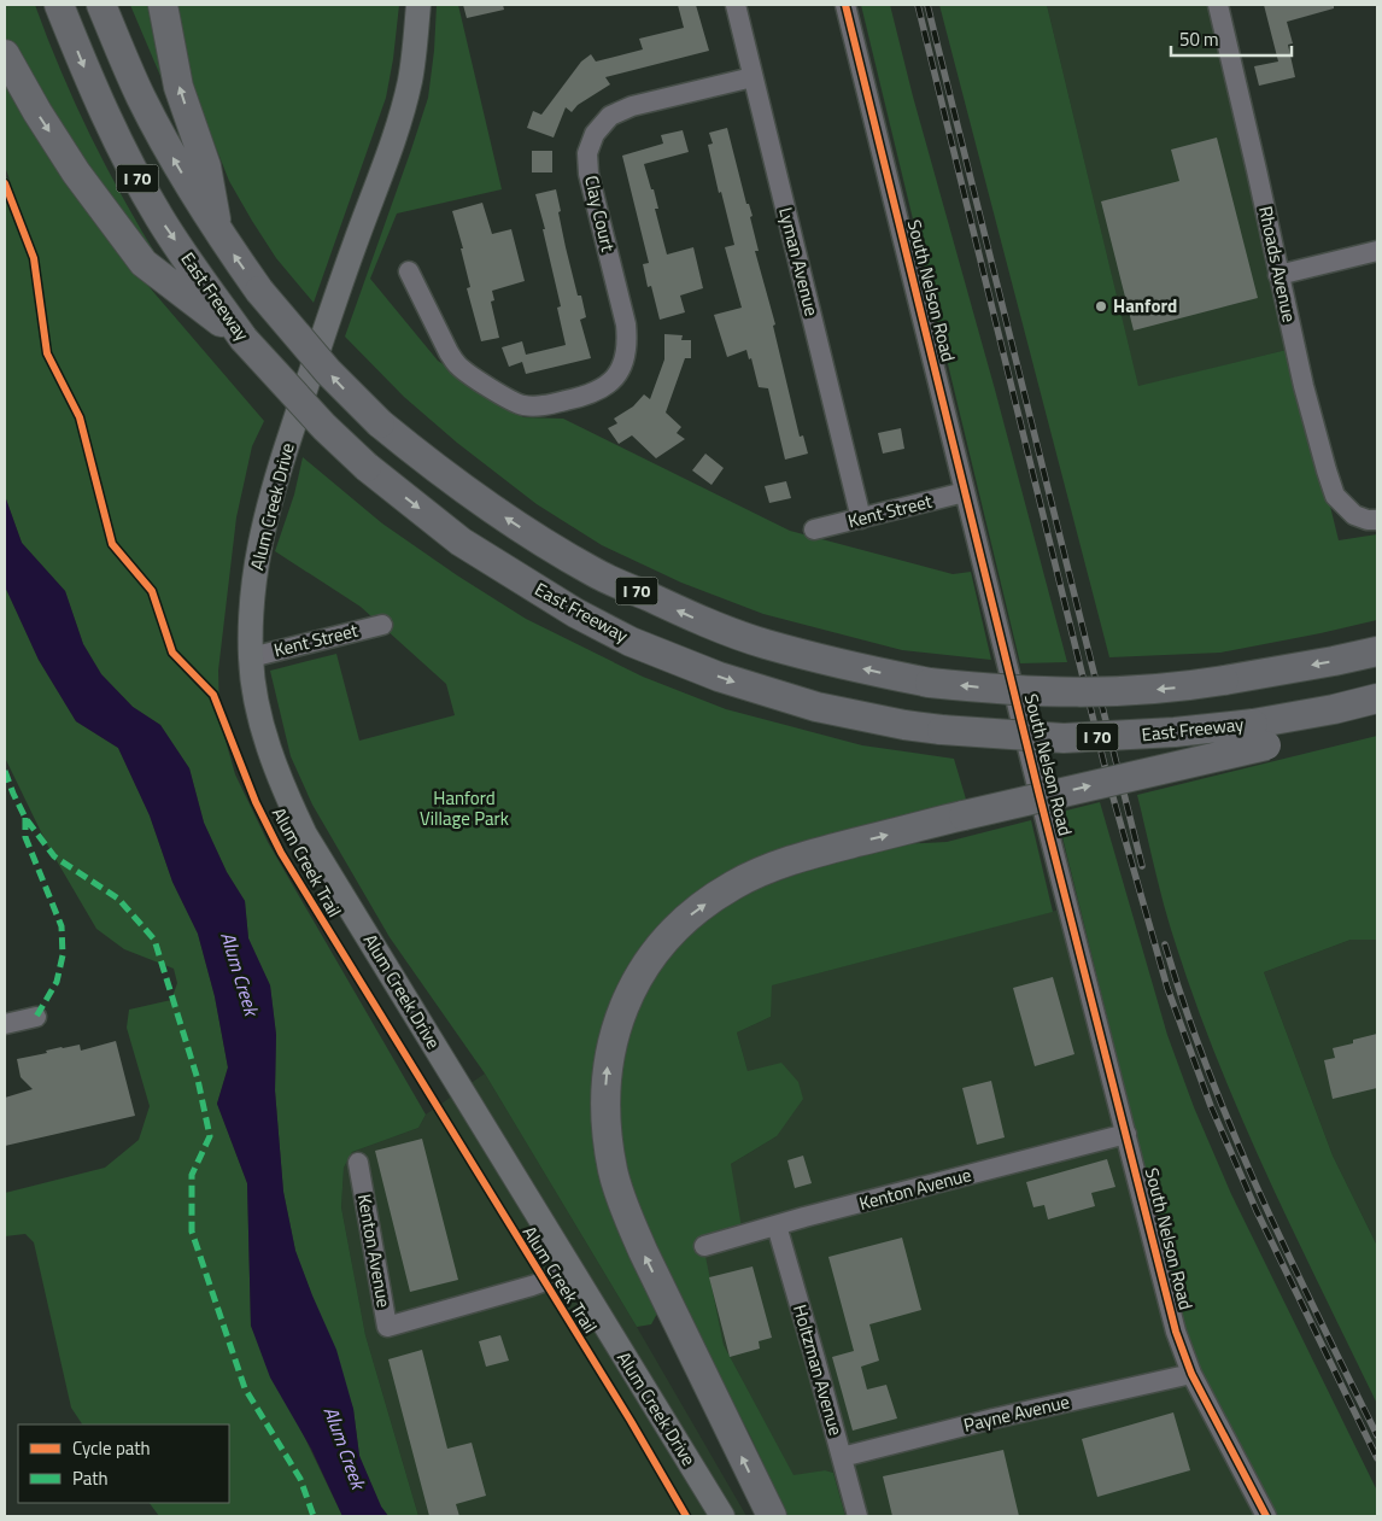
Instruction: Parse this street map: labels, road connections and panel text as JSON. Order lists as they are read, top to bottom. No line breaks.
{"streets":{"highway":["I 70","East Freeway"],"main road":["Alum Creek Drive"],"street":["Clay Court","Lyman Avenue","Rhoads Avenue","South Nelson Road","Kent Street","Kenton Avenue","Holtzman Avenue","Payne Avenue"],"cycle path":["Alum Creek Trail"]},"crossings":[["Clay Court","Lyman Avenue"],["Lyman Avenue","Kent Street"],["South Nelson Road","Kent Street"],["South Nelson Road","Kenton Avenue"],["South Nelson Road","Payne Avenue"],["Alum Creek Drive","Kent Street"],["Alum Creek Drive","Kenton Avenue"],["Kenton Avenue","Holtzman Avenue"],["Holtzman Avenue","Payne Avenue"]],"water":["Alum Creek"],"parks":["Hanford Village Park"],"places":["Hanford"],"legend":["Cycle path","Path"],"scale_bar":"50 m"}
